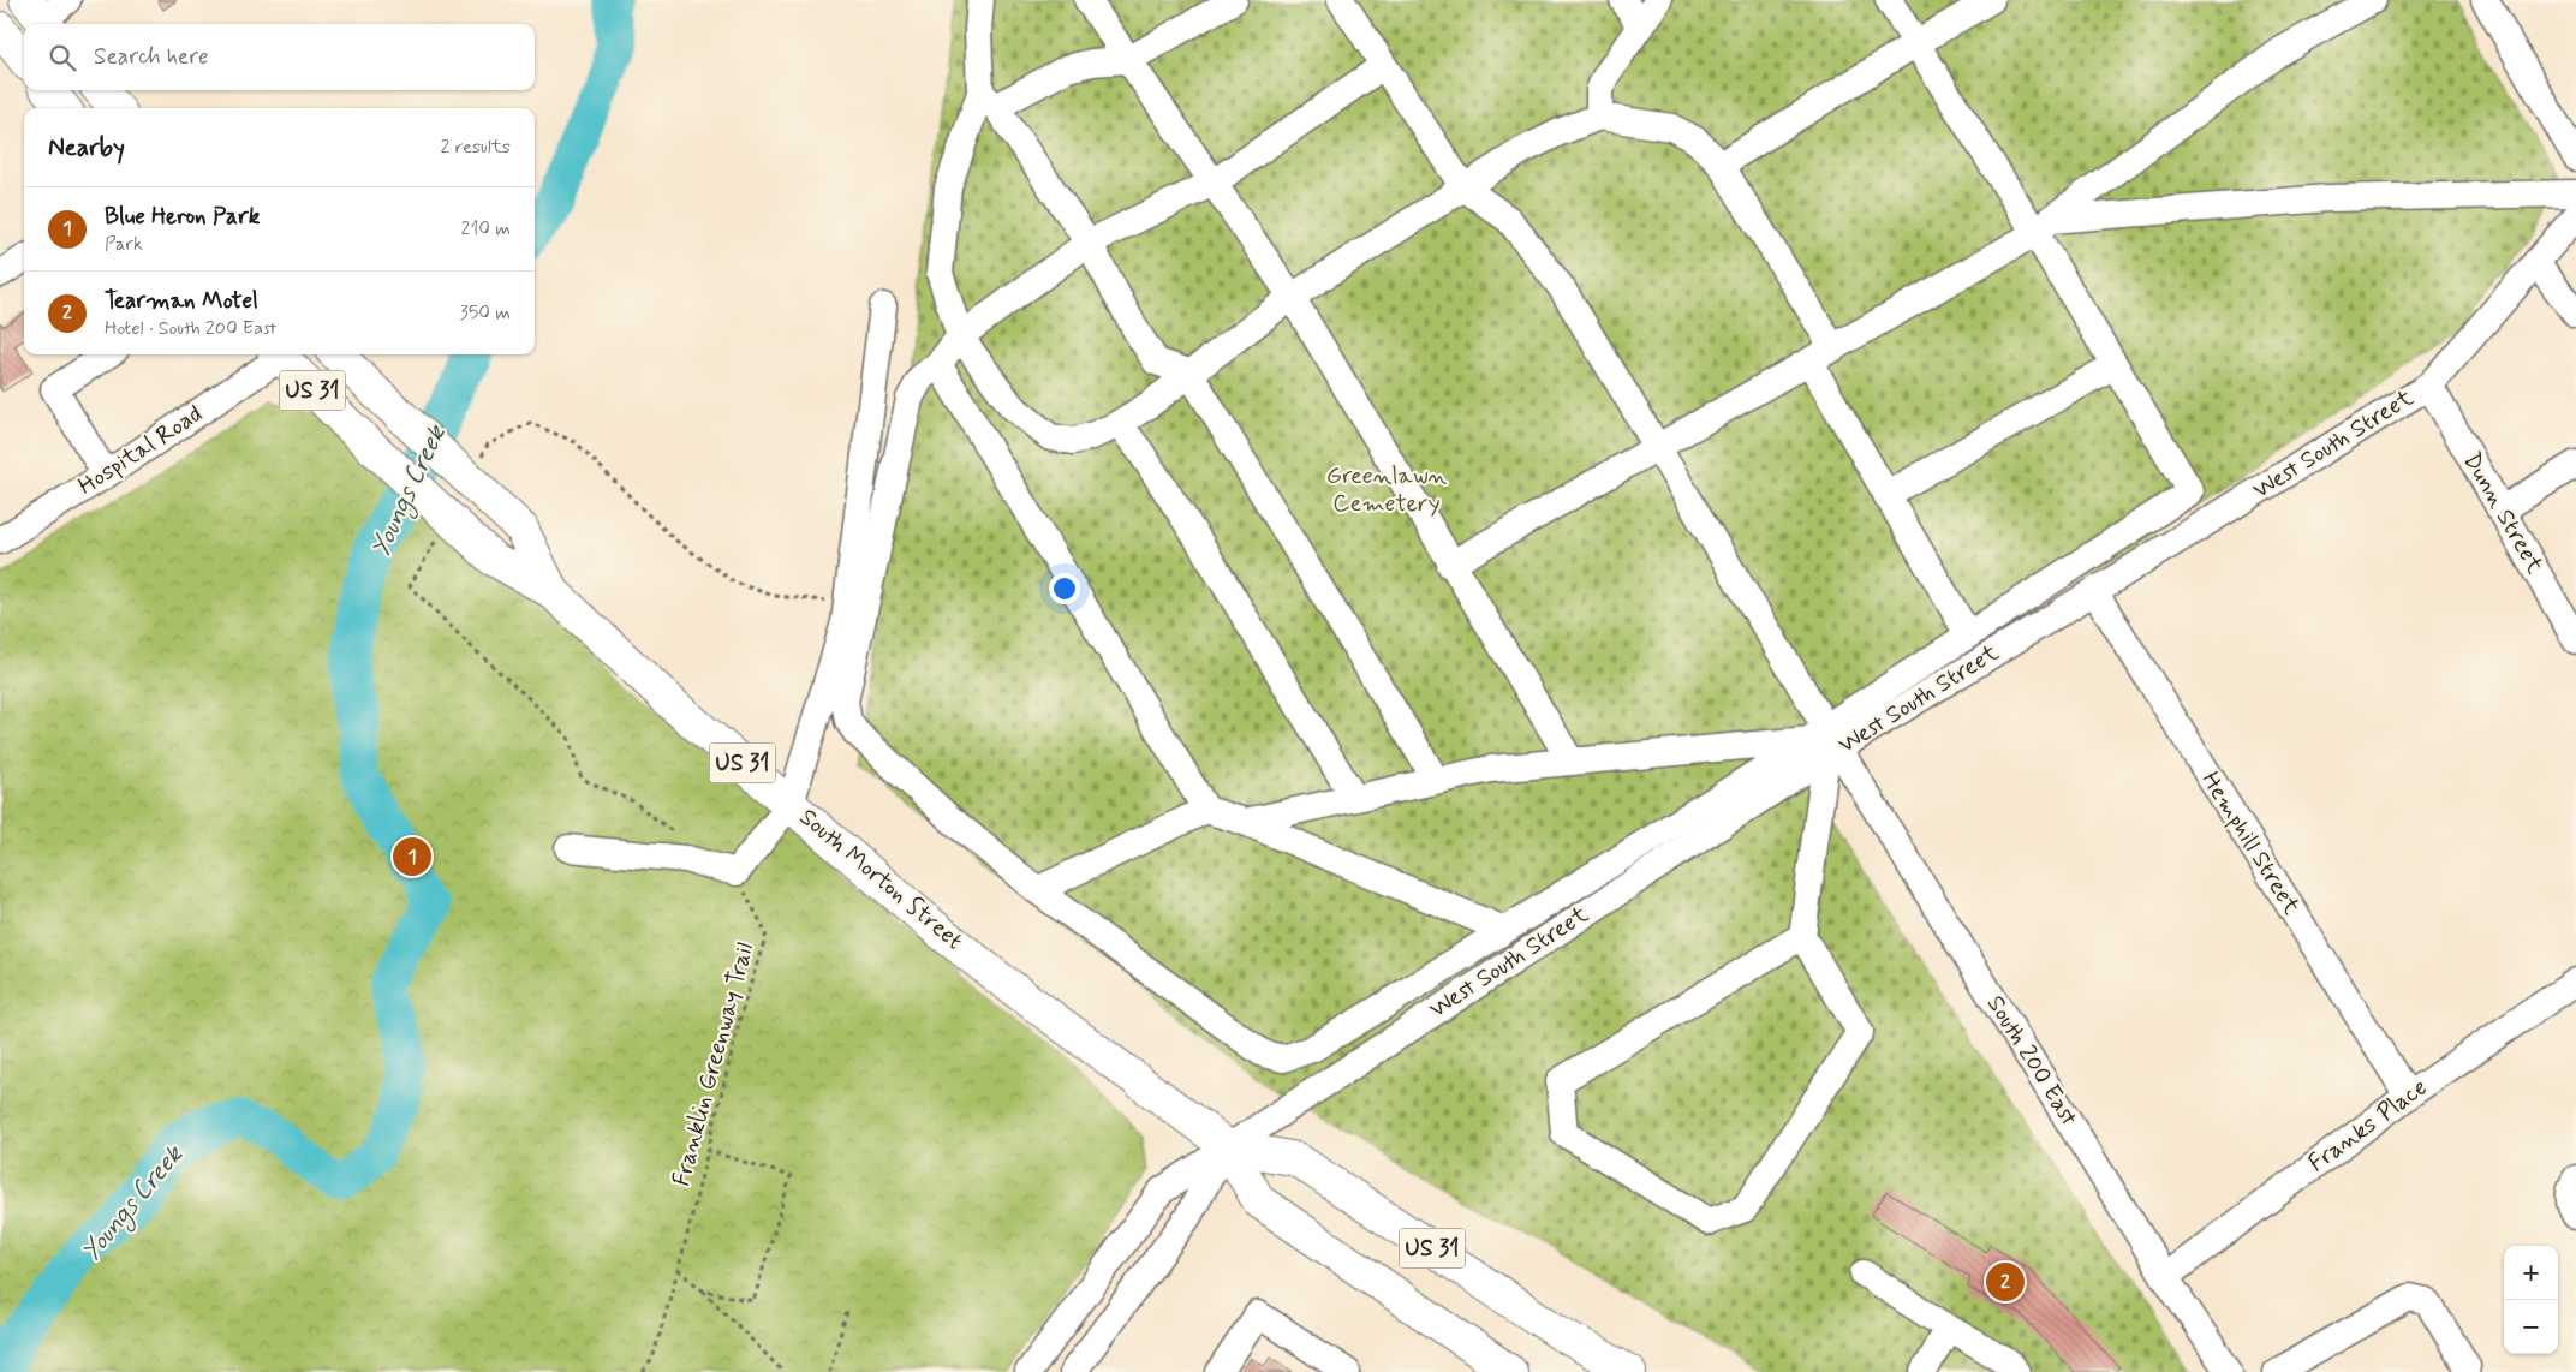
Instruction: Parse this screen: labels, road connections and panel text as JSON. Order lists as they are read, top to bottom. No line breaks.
{"streets":{"main road":["US 31","South Morton Street"],"street":["West South Street","Hospital Road","Dunn Street","Hemphill Street","South 200 East","Franks Place"],"path":["Franklin Greenway Trail"]},"crossings":[["US 31","West South Street"],["US 31","South Morton Street"],["West South Street","Dunn Street"],["West South Street","Hemphill Street"],["West South Street","South Morton Street"],["West South Street","South 200 East"],["Hemphill Street","Franks Place"],["South 200 East","Franks Place"]],"water":["Youngs Creek"],"parks":["Greenlawn Cemetery"],"page":{"search":"Search here","heading":["Nearby","2 results"],"list":[{"mark":"1","name":"Blue Heron Park","note":"Park","value":"210 m"},{"mark":"2","name":"Tearman Motel","note":"Hotel · South 200 East","value":"350 m"}],"pins":["1","2"],"map_buttons":["+","−"]}}
